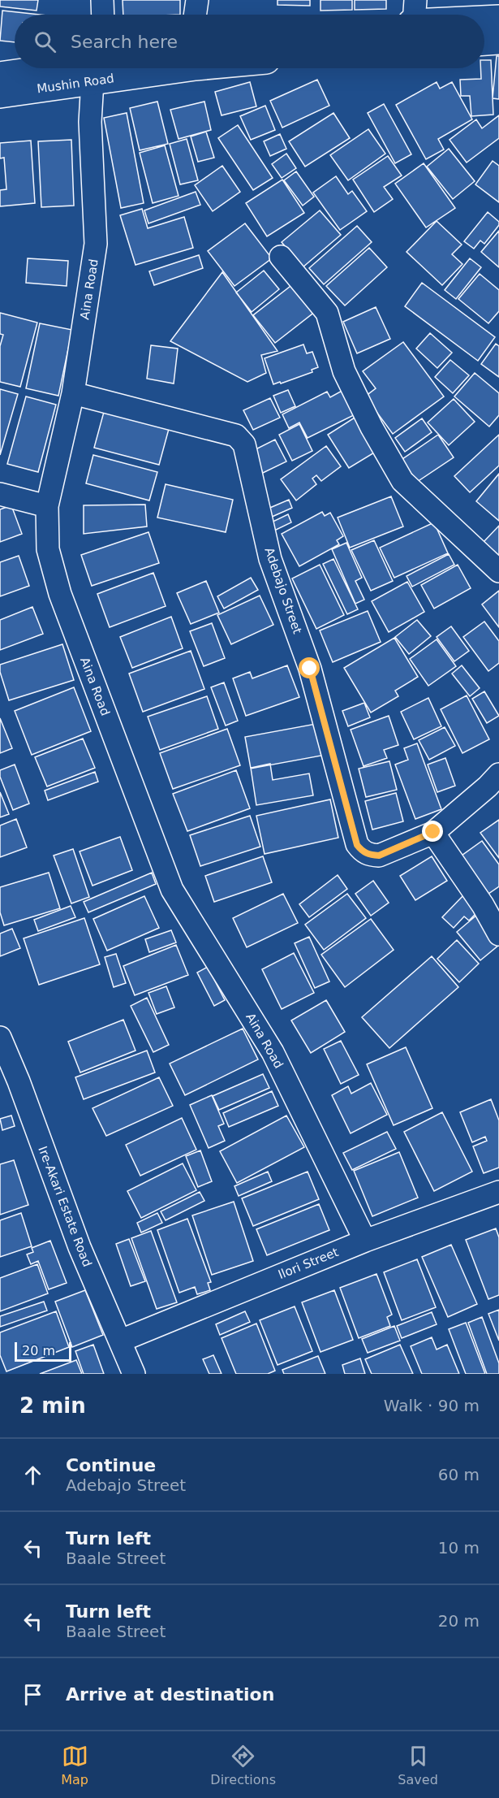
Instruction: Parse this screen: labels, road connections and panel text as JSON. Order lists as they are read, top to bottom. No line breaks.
{"streets":{"main road":["Mushin Road"],"street":["Aina Road","Adebajo Street","Ire-Akari Estate Road","Ilori Street"]},"crossings":[["Aina Road","Adebajo Street"],["Aina Road","Ilori Street"],["Ire-Akari Estate Road","Ilori Street"]],"scale_bar":"20 m","page":{"search":"Search here","scale":"20 m","heading":["2 min","Walk · 90 m"],"list":[["Continue","Adebajo Street","60 m"],["Turn left","Baale Street","10 m"],["Turn left","Baale Street","20 m"],"Arrive at destination"],"nav":["Map","Directions","Saved"]}}
